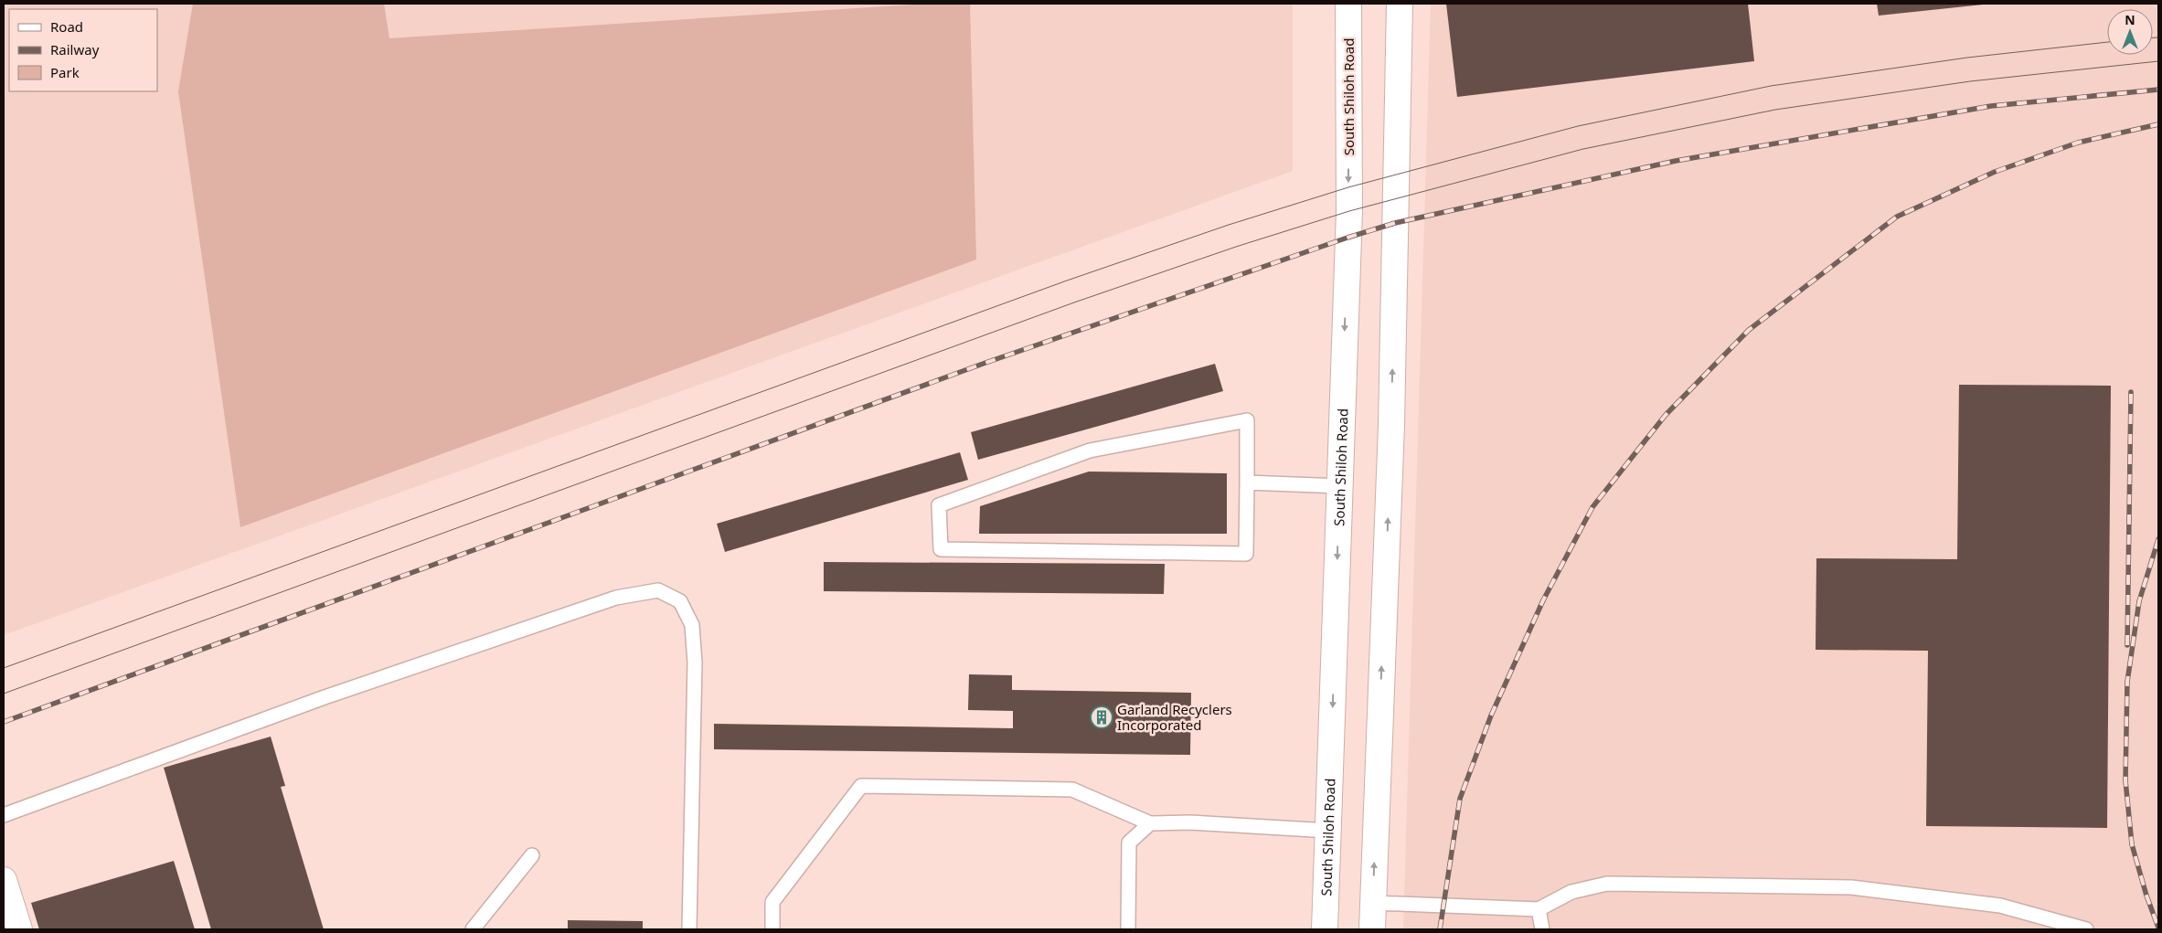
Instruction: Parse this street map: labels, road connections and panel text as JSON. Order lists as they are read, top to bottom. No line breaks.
{"streets":{"main road":["South Shiloh Road"]},"places":{"building":["Garland Recyclers Incorporated"]},"legend":["Road","Railway","Park"],"north":"top"}
